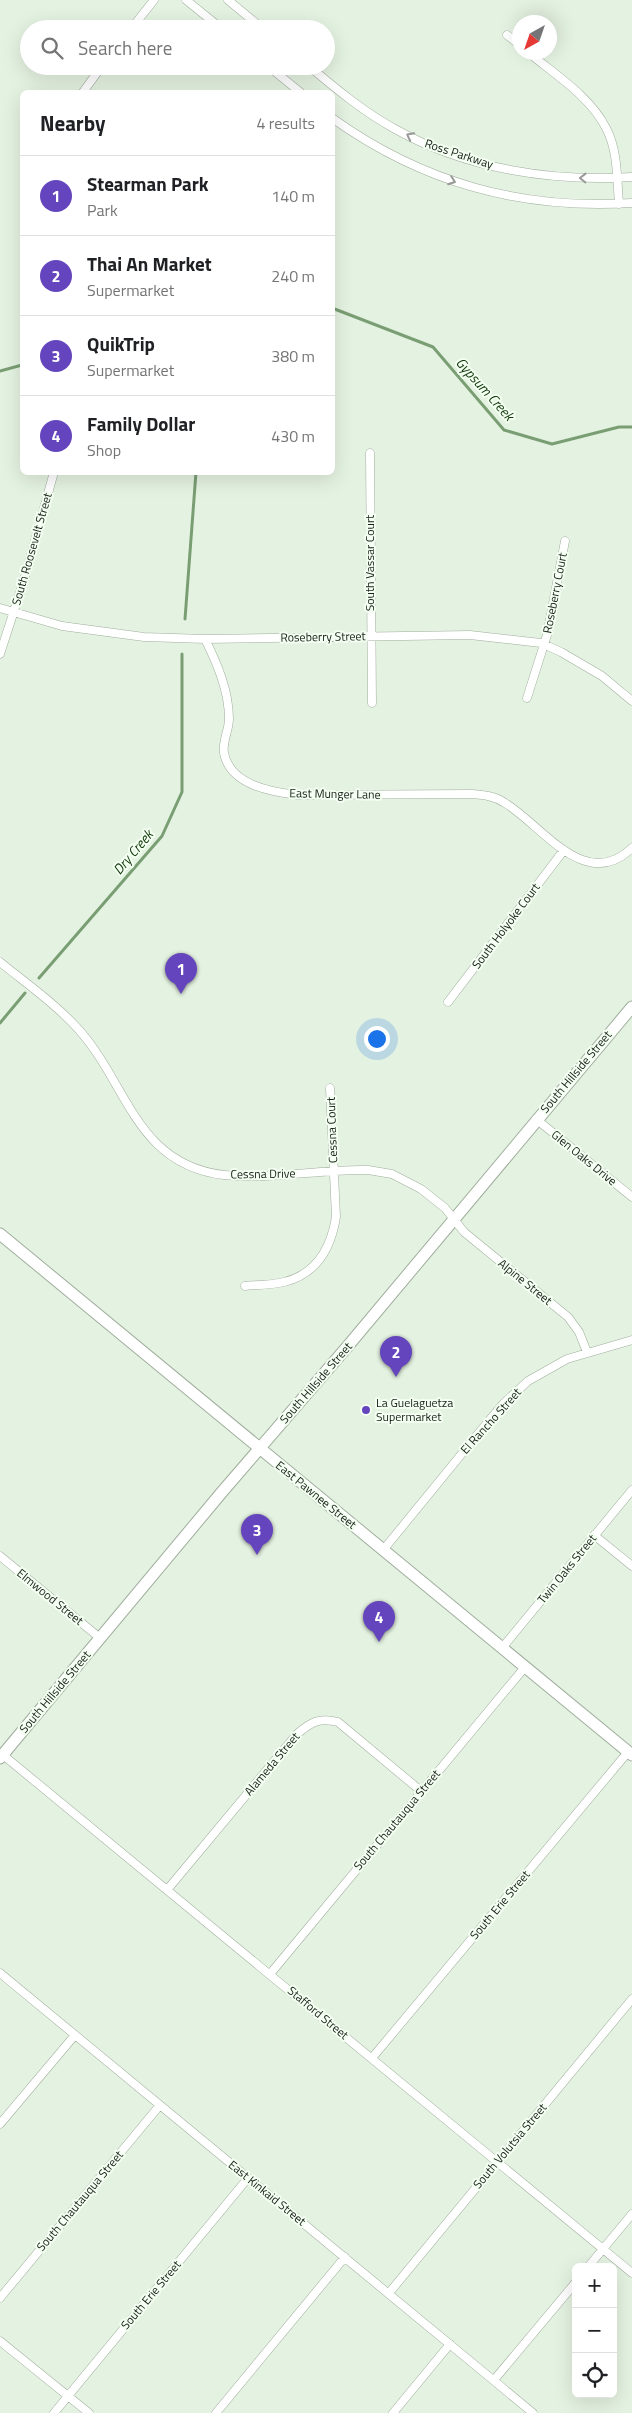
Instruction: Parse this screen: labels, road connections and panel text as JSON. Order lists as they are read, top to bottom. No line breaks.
{"streets":{"main road":["South Hillside Street","East Pawnee Street"],"street":["Ross Parkway","South Roosevelt Street","South Vassar Court","Roseberry Court","Roseberry Street","East Munger Lane","South Holyoke Court","Cessna Court","Glen Oaks Drive","Cessna Drive","Alpine Street","El Rancho Street","Twin Oaks Street","Elmwood Street","Alameda Street","South Chautauqua Street","South Erie Street","Stafford Street","South Volutsia Street","East Kinkaid Street"]},"crossings":[["South Roosevelt Street","Roseberry Street"],["South Vassar Court","Roseberry Street"],["Roseberry Court","Roseberry Street"],["Roseberry Street","East Munger Lane"],["East Munger Lane","South Holyoke Court"],["South Hillside Street","Glen Oaks Drive"],["South Hillside Street","Cessna Drive"],["South Hillside Street","Alpine Street"],["South Hillside Street","East Pawnee Street"],["South Hillside Street","Elmwood Street"],["South Hillside Street","Stafford Street"],["Cessna Court","Cessna Drive"],["Cessna Drive","Alpine Street"],["Alpine Street","El Rancho Street"],["El Rancho Street","East Pawnee Street"],["East Pawnee Street","Twin Oaks Street"],["East Pawnee Street","South Chautauqua Street"],["East Pawnee Street","South Erie Street"],["Alameda Street","South Chautauqua Street"],["Alameda Street","Stafford Street"],["South Chautauqua Street","Stafford Street"],["South Chautauqua Street","East Kinkaid Street"],["South Erie Street","Stafford Street"],["South Erie Street","East Kinkaid Street"],["Stafford Street","South Volutsia Street"],["South Volutsia Street","East Kinkaid Street"]],"water":["Gypsum Creek","Dry Creek"],"places":["La Guelaguetza Supermarket"],"north":"bottom left","page":{"search":"Search here","heading":["Nearby","4 results"],"list":[{"mark":"1","name":"Stearman Park","note":"Park","value":"140 m"},{"mark":"2","name":"Thai An Market","note":"Supermarket","value":"240 m"},{"mark":"3","name":"QuikTrip","note":"Supermarket","value":"380 m"},{"mark":"4","name":"Family Dollar","note":"Shop","value":"430 m"}],"pins":["1","2","3","4"],"map_buttons":["+","−"]}}
